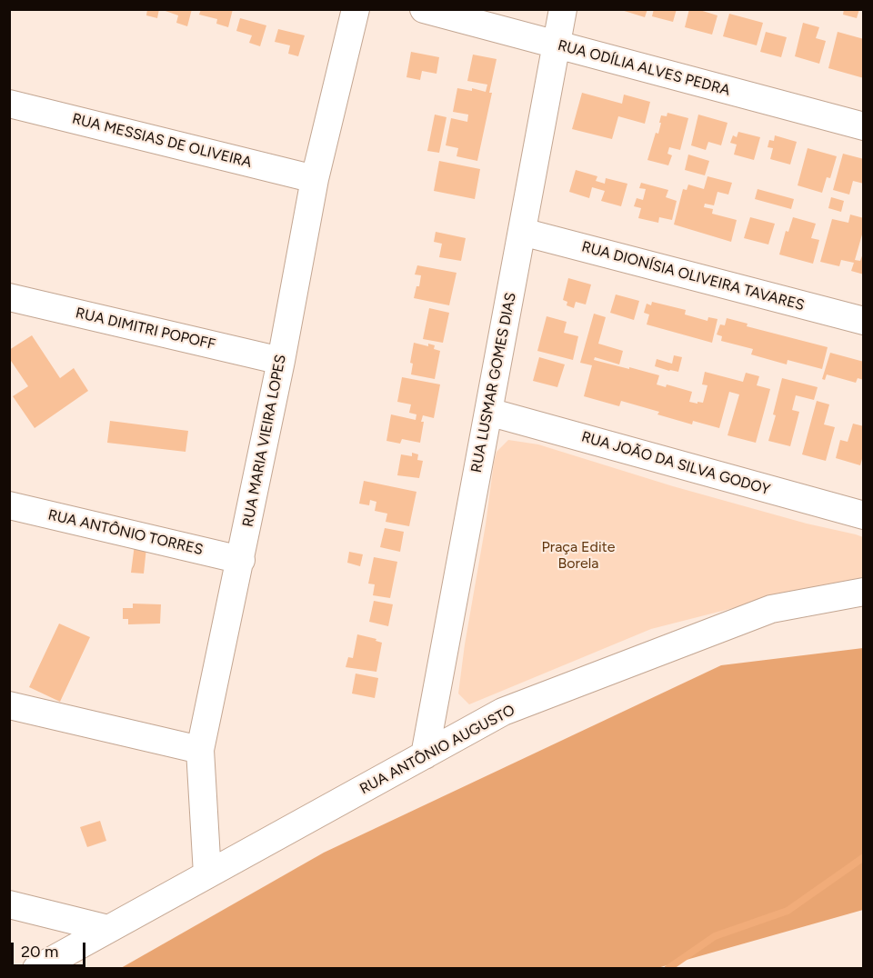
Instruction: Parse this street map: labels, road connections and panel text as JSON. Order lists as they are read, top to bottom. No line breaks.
{"streets":{"street":["RUA ODÍLIA ALVES PEDRA","RUA MESSIAS DE OLIVEIRA","RUA DIONÍSIA OLIVEIRA TAVARES","RUA DIMITRI POPOFF","RUA LUSMAR GOMES DIAS","RUA MARIA VIEIRA LOPES","RUA JOÃO DA SILVA GODOY","RUA ANTÔNIO TORRES","RUA ANTÔNIO AUGUSTO"]},"crossings":[["RUA ODÍLIA ALVES PEDRA","RUA LUSMAR GOMES DIAS"],["RUA MESSIAS DE OLIVEIRA","RUA MARIA VIEIRA LOPES"],["RUA DIONÍSIA OLIVEIRA TAVARES","RUA LUSMAR GOMES DIAS"],["RUA DIMITRI POPOFF","RUA MARIA VIEIRA LOPES"],["RUA LUSMAR GOMES DIAS","RUA JOÃO DA SILVA GODOY"],["RUA LUSMAR GOMES DIAS","RUA ANTÔNIO AUGUSTO"],["RUA MARIA VIEIRA LOPES","RUA ANTÔNIO TORRES"],["RUA MARIA VIEIRA LOPES","RUA ANTÔNIO AUGUSTO"]],"parks":["Praça Edite Borela"],"scale_bar":"20 m"}
